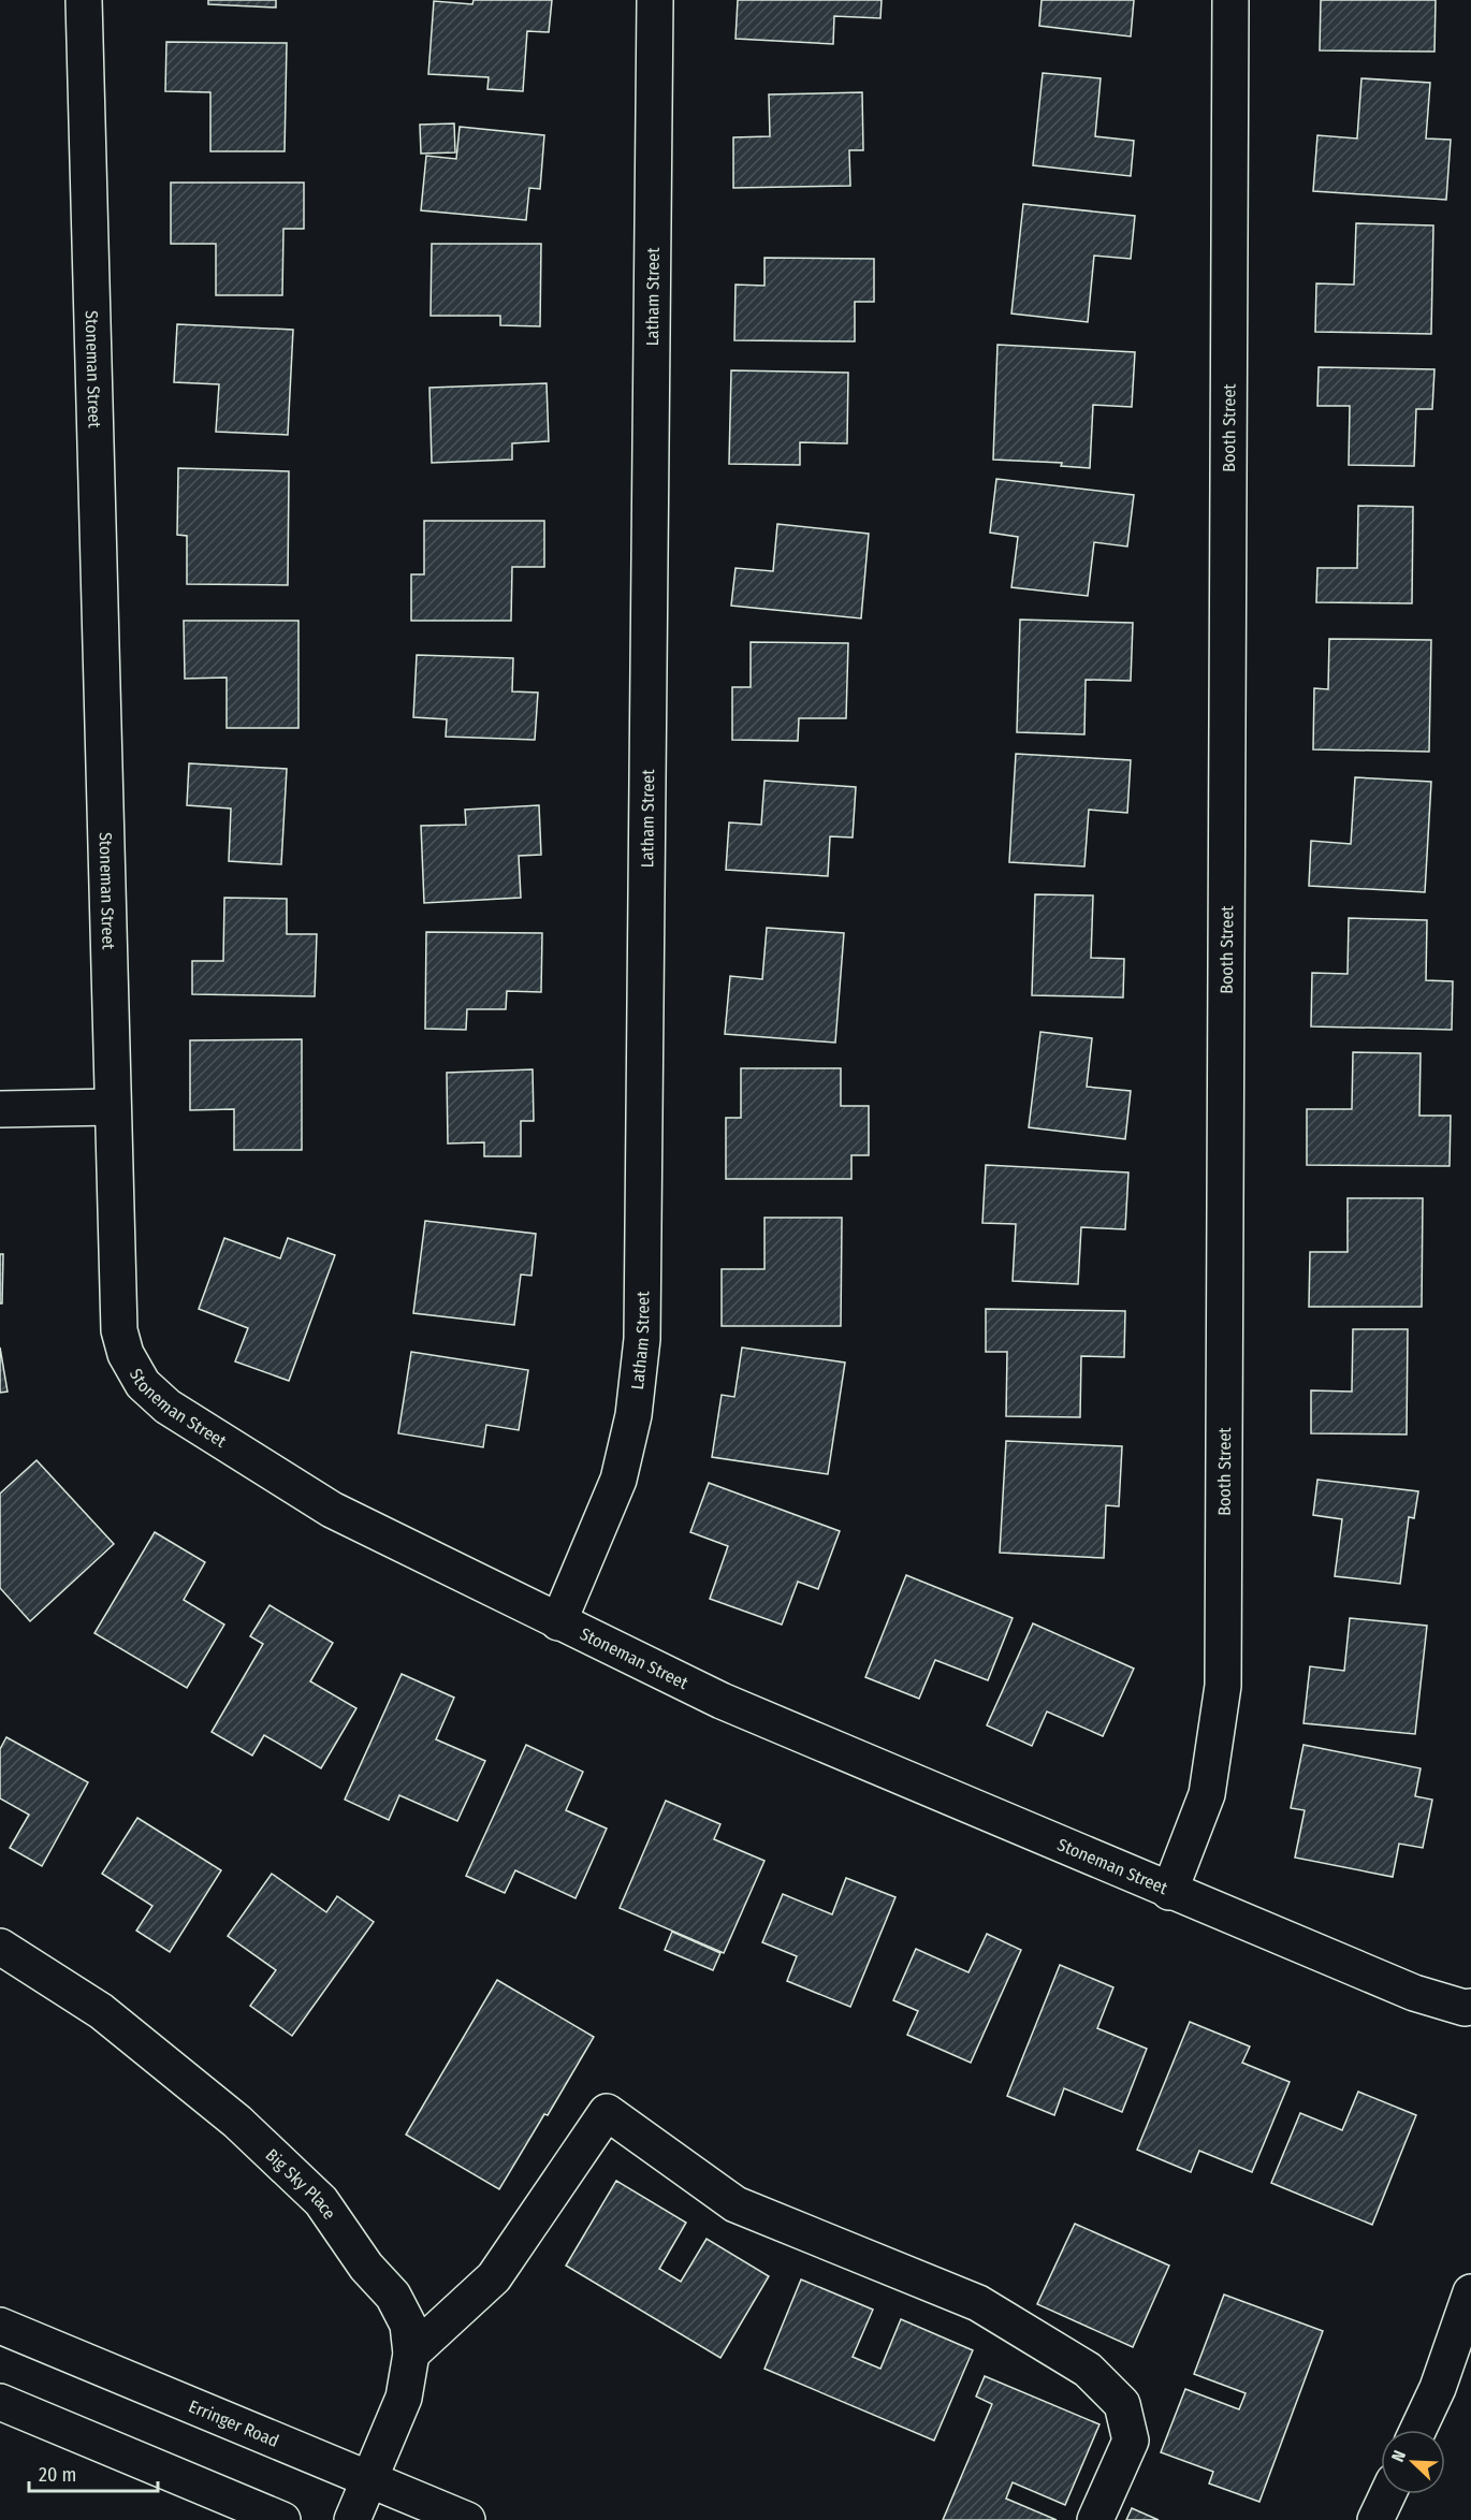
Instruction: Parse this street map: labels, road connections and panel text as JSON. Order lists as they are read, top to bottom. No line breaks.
{"streets":{"street":["Latham Street","Stoneman Street","Booth Street","Big Sky Place","Erringer Road"]},"crossings":[["Latham Street","Stoneman Street"],["Stoneman Street","Booth Street"],["Big Sky Place","Erringer Road"]],"scale_bar":"20 m","north":"top left"}
